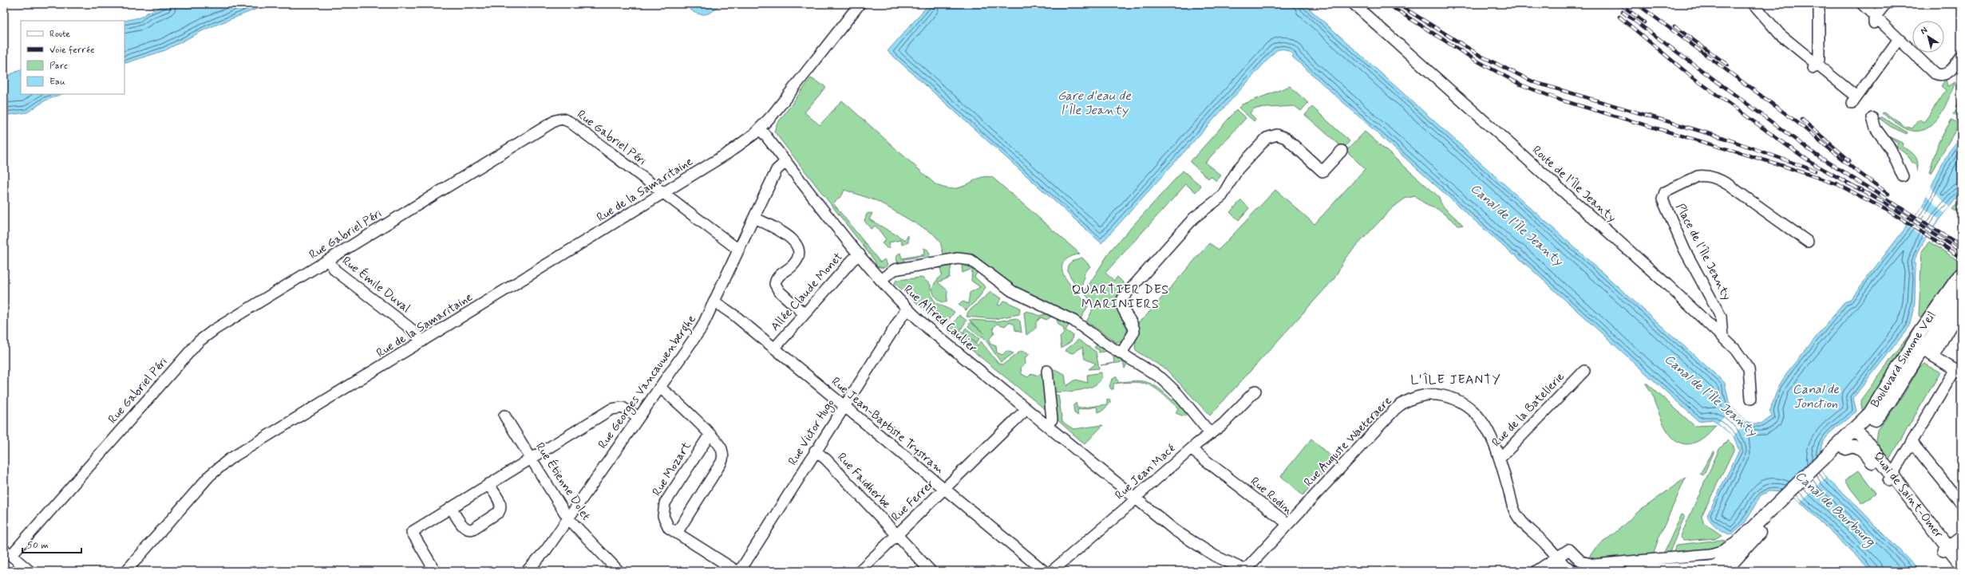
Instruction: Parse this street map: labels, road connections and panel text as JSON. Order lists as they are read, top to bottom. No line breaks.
{"streets":{"main road":["Boulevard Simone Veil","Quai de Saint-Omer"],"street":["Rue Gabriel Péri","Route de l'Île Jeanty","Rue de la Samaritaine","Place de l'Île Jeanty","Rue Émile Duval","Allée Claude Monet","Rue Alfred Caulier","Rue Georges Vancauwenberghe","Rue de la Batellerie","Rue Jean-Baptiste Trystram","Rue Victor Hugo","Rue Auguste Waeteraere","Rue Mozart","Rue Jean Macé","Rue Faidherbe","Rue Étienne Dolet","Rue Rodin","Rue Ferrer"]},"crossings":[["Rue Gabriel Péri","Rue de la Samaritaine"],["Rue Gabriel Péri","Rue Émile Duval"],["Rue Gabriel Péri","Rue Georges Vancauwenberghe"],["Route de l'Île Jeanty","Place de l'Île Jeanty"],["Rue de la Samaritaine","Rue Émile Duval"],["Rue de la Samaritaine","Rue Alfred Caulier"],["Allée Claude Monet","Rue Alfred Caulier"],["Allée Claude Monet","Rue Jean-Baptiste Trystram"],["Rue Alfred Caulier","Rue Georges Vancauwenberghe"],["Rue Alfred Caulier","Rue Victor Hugo"],["Rue Alfred Caulier","Rue Jean Macé"],["Rue Alfred Caulier","Rue Rodin"],["Rue Alfred Caulier","Rue Ferrer"],["Boulevard Simone Veil","Quai de Saint-Omer"],["Rue Georges Vancauwenberghe","Rue Jean-Baptiste Trystram"],["Rue Georges Vancauwenberghe","Rue Étienne Dolet"],["Rue de la Batellerie","Rue Auguste Waeteraere"],["Rue Jean-Baptiste Trystram","Rue Victor Hugo"],["Rue Jean-Baptiste Trystram","Rue Ferrer"],["Rue Victor Hugo","Rue Faidherbe"],["Rue Auguste Waeteraere","Rue Rodin"],["Rue Jean Macé","Rue Rodin"],["Rue Faidherbe","Rue Ferrer"]],"districts":["QUARTIER DES MARINIERS","L'ÎLE JEANTY"],"water":["Gare d'eau de l'Île Jeanty","Canal de l'Île Jeanty","Canal de Jonction","Canal de Bourbourg"],"legend":["Route","Voie ferrée","Parc","Eau"],"scale_bar":"50 m","north":"top left"}
